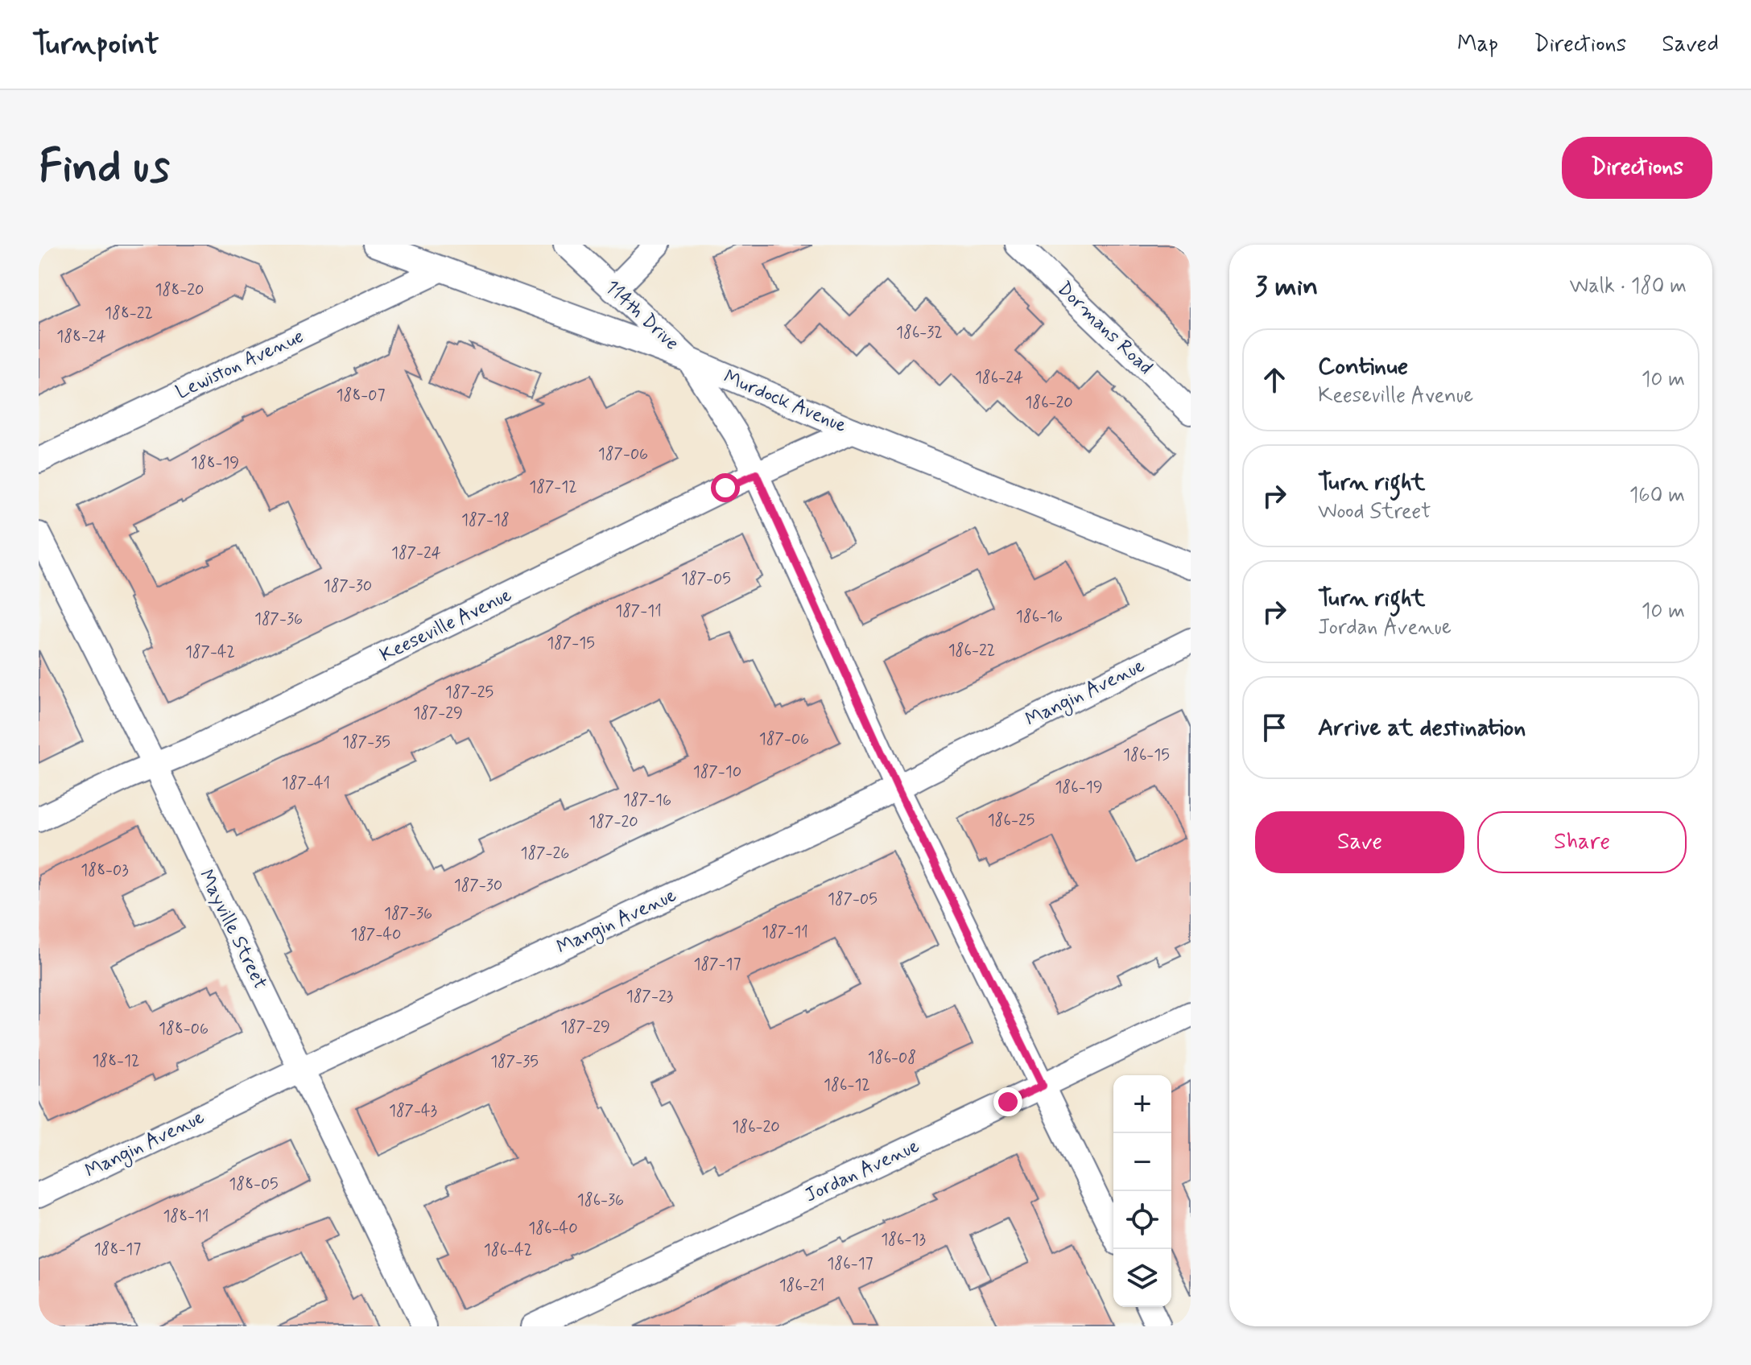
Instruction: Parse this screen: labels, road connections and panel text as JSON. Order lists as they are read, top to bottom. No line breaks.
{"streets":{"street":["114th Drive","Dormans Road","Lewiston Avenue","Murdock Avenue","Keeseville Avenue","Mangin Avenue","Mayville Street","Jordan Avenue"]},"crossings":[["114th Drive","Murdock Avenue"],["Lewiston Avenue","Murdock Avenue"],["Murdock Avenue","Keeseville Avenue"],["Keeseville Avenue","Mayville Street"],["Mangin Avenue","Mayville Street"]],"house_numbers":["188-20","188-22","186-32","188-24","186-24","188-07","186-20","187-06","188-19","187-12","187-18","187-24","187-05","187-30","187-11","186-16","187-36","187-15","186-22","187-42","187-25","187-29","187-06","187-35","186-15","187-10","187-41","186-19","187-16","186-25","187-20","187-26","188-03","187-30","187-05","187-36","187-11","187-40","187-17","187-23","187-29","188-06","186-08","188-12","187-35","186-12","187-43","186-20","188-05","186-36","188-11","186-40","186-13","188-17","186-42","186-17","186-21"],"page":{"header":"Turnpoint","nav":["Map","Directions","Saved"],"buttons":["Directions",["Save","Share"]],"title":"Find us","heading":["3 min","Walk · 180 m"],"list":[["Continue","Keeseville Avenue","10 m"],["Turn right","Wood Street","160 m"],["Turn right","Jordan Avenue","10 m"],"Arrive at destination"],"map_buttons":["+","−"]}}
